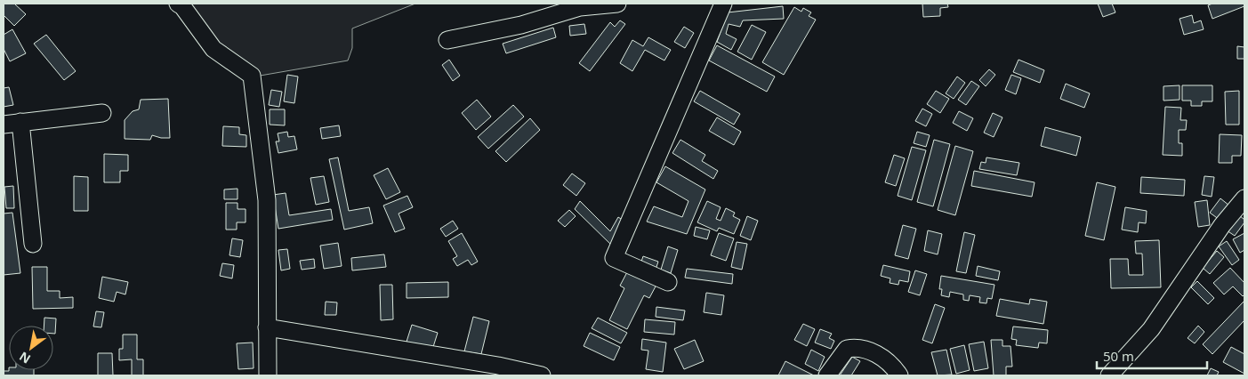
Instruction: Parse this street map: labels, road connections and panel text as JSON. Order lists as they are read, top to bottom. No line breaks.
{"scale_bar":"50 m","north":"bottom left"}
